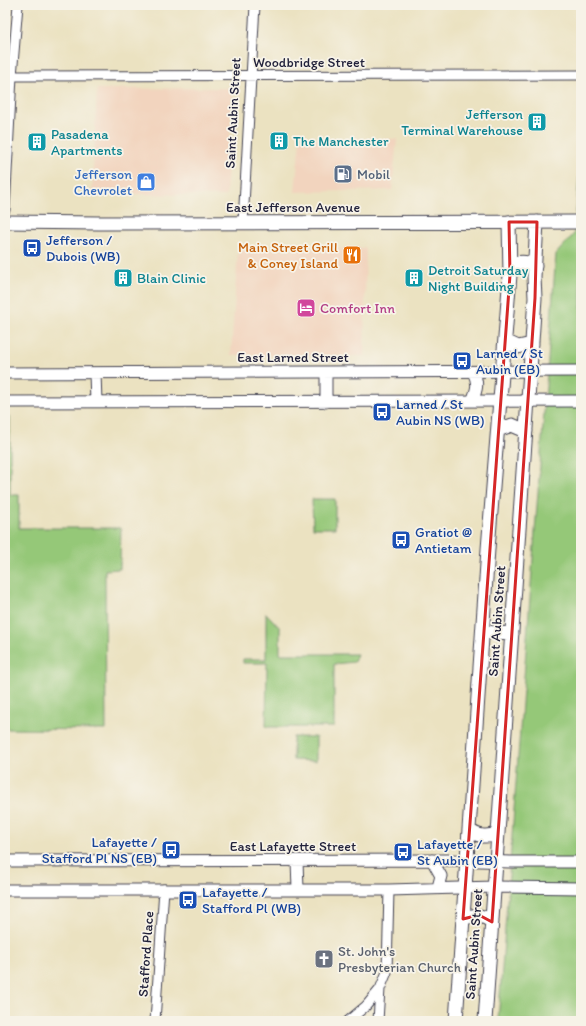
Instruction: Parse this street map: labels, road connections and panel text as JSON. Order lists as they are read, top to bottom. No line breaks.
{"streets":{"main road":["Saint Aubin Street","East Jefferson Avenue"],"street":["Woodbridge Street","East Larned Street","East Lafayette Street","Stafford Place"]},"crossings":[["Woodbridge Street","Saint Aubin Street"],["Saint Aubin Street","East Jefferson Avenue"],["Saint Aubin Street","East Larned Street"],["Saint Aubin Street","East Lafayette Street"]],"places":{"building":["Jefferson Terminal Warehouse","The Manchester","Pasadena Apartments","Blain Clinic","Detroit Saturday Night Building"],"fuel station":["Mobil"],"shop":["Jefferson Chevrolet"],"bus stop":["Jefferson / Dubois (WB)","Larned / St Aubin (EB)","Larned / St Aubin NS (WB)","Gratiot @ Antietam","Lafayette / Stafford Pl NS (EB)","Lafayette / St Aubin (EB)","Lafayette / Stafford Pl (WB)"],"restaurant":["Main Street Grill & Coney Island"],"hotel":["Comfort Inn"],"church":["St. John's Presbyterian Church"]}}
